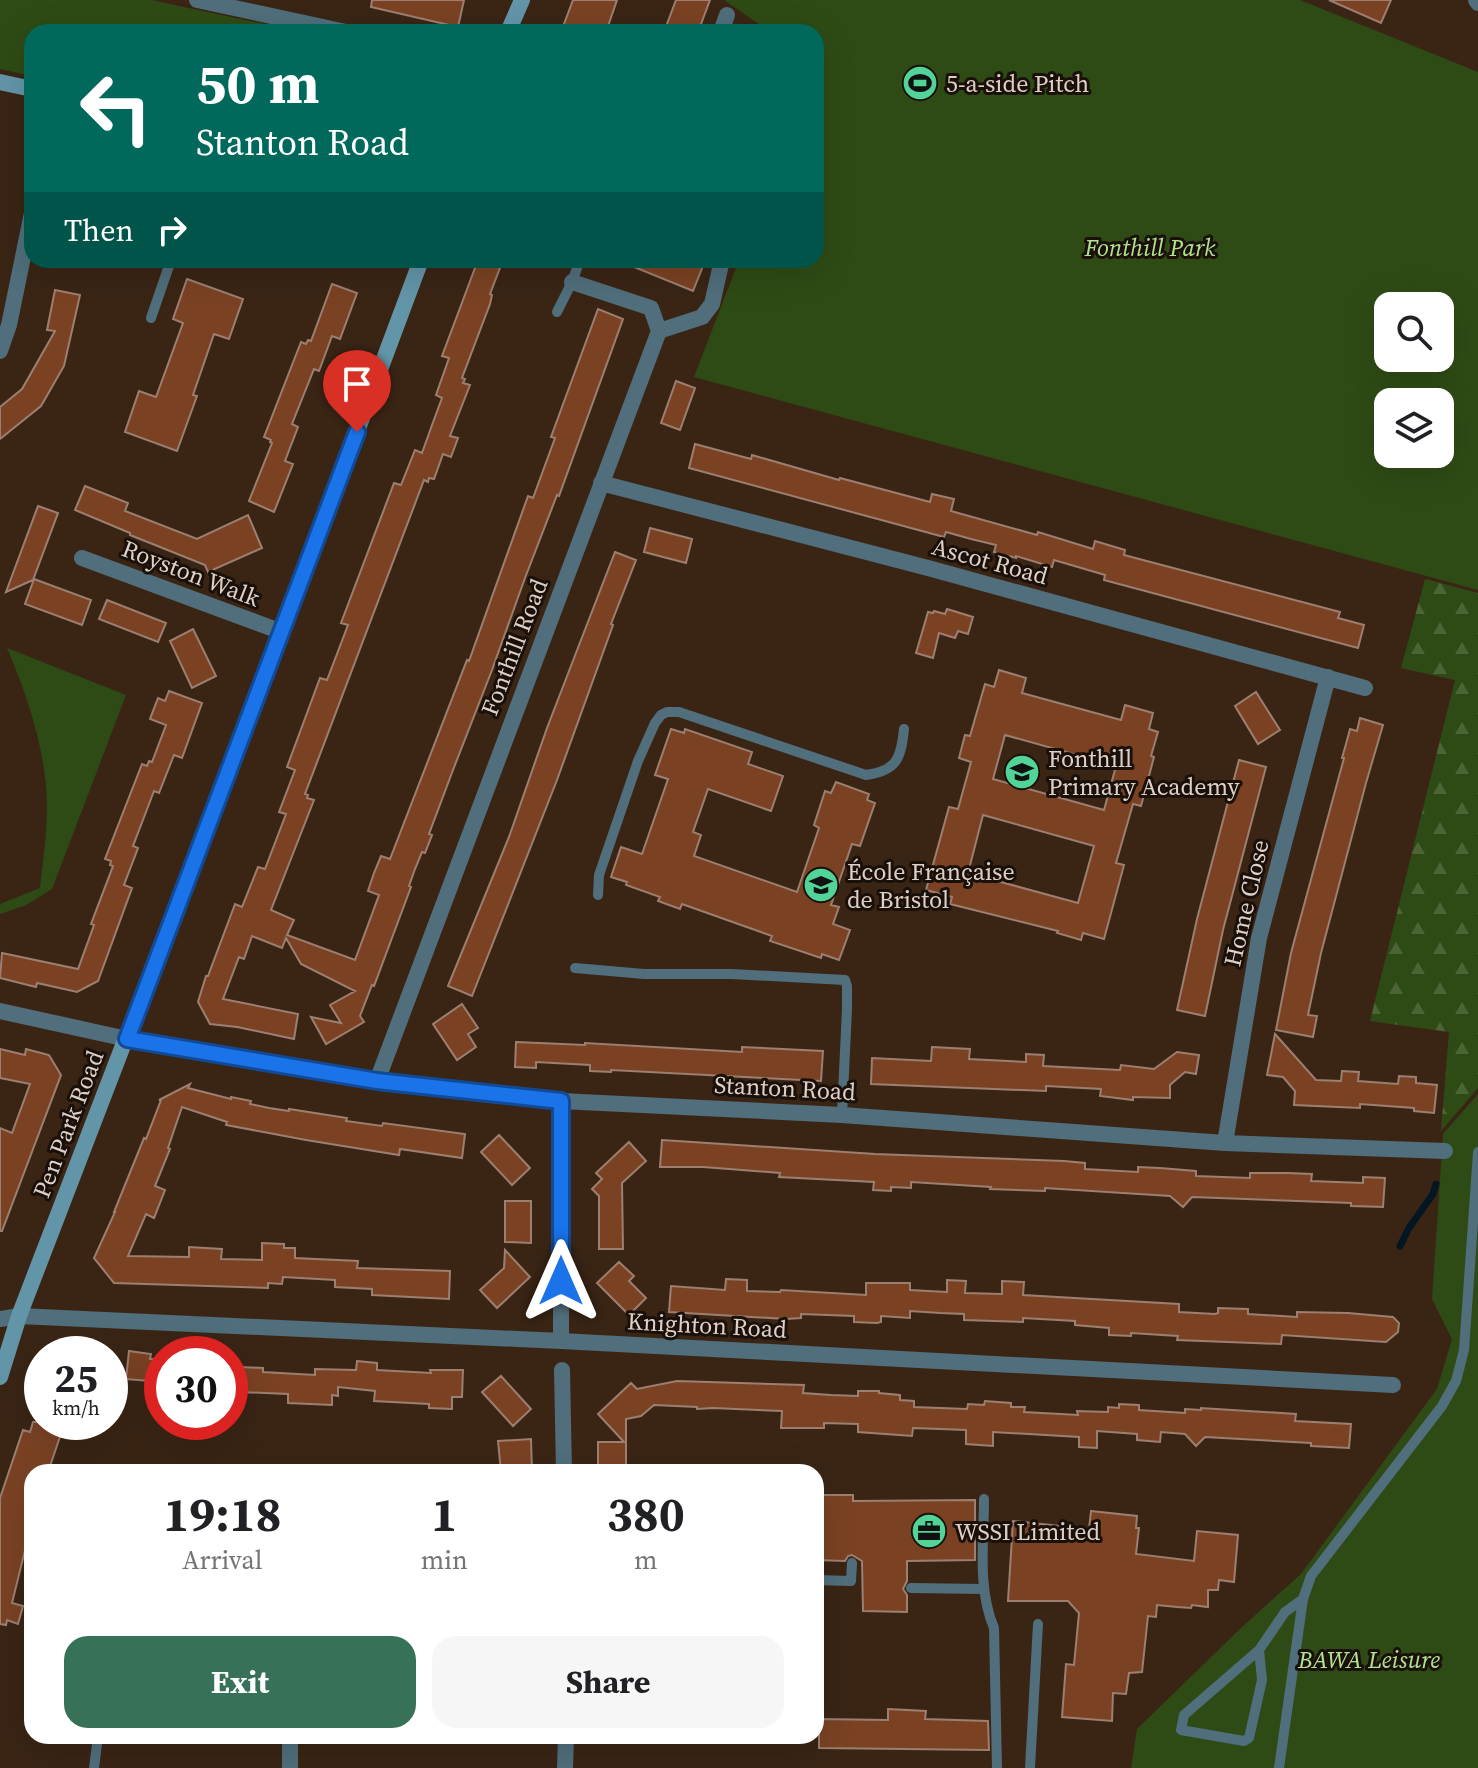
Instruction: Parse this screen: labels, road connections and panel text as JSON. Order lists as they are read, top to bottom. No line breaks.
{"streets":{"street":["Ascot Road","Royston Walk","Fonthill Road","Home Close","Stanton Road","Pen Park Road","Knighton Road"]},"crossings":[["Ascot Road","Fonthill Road"],["Ascot Road","Home Close"],["Royston Walk","Pen Park Road"],["Fonthill Road","Stanton Road"],["Home Close","Stanton Road"],["Stanton Road","Pen Park Road"],["Pen Park Road","Knighton Road"]],"parks":["Fonthill Park","BAWA Leisure"],"places":{"sports":["5-a-side Pitch"],"school or university":["Fonthill Primary Academy","École Française de Bristol"],"office":["WSSI Limited"]},"page":{"turn":["50 m","Stanton Road"],"then":"Then","speed":"25 km/h","limit":"30","eta":["19:18","Arrival","1","min","380","m"],"buttons":["Exit","Share"]}}
